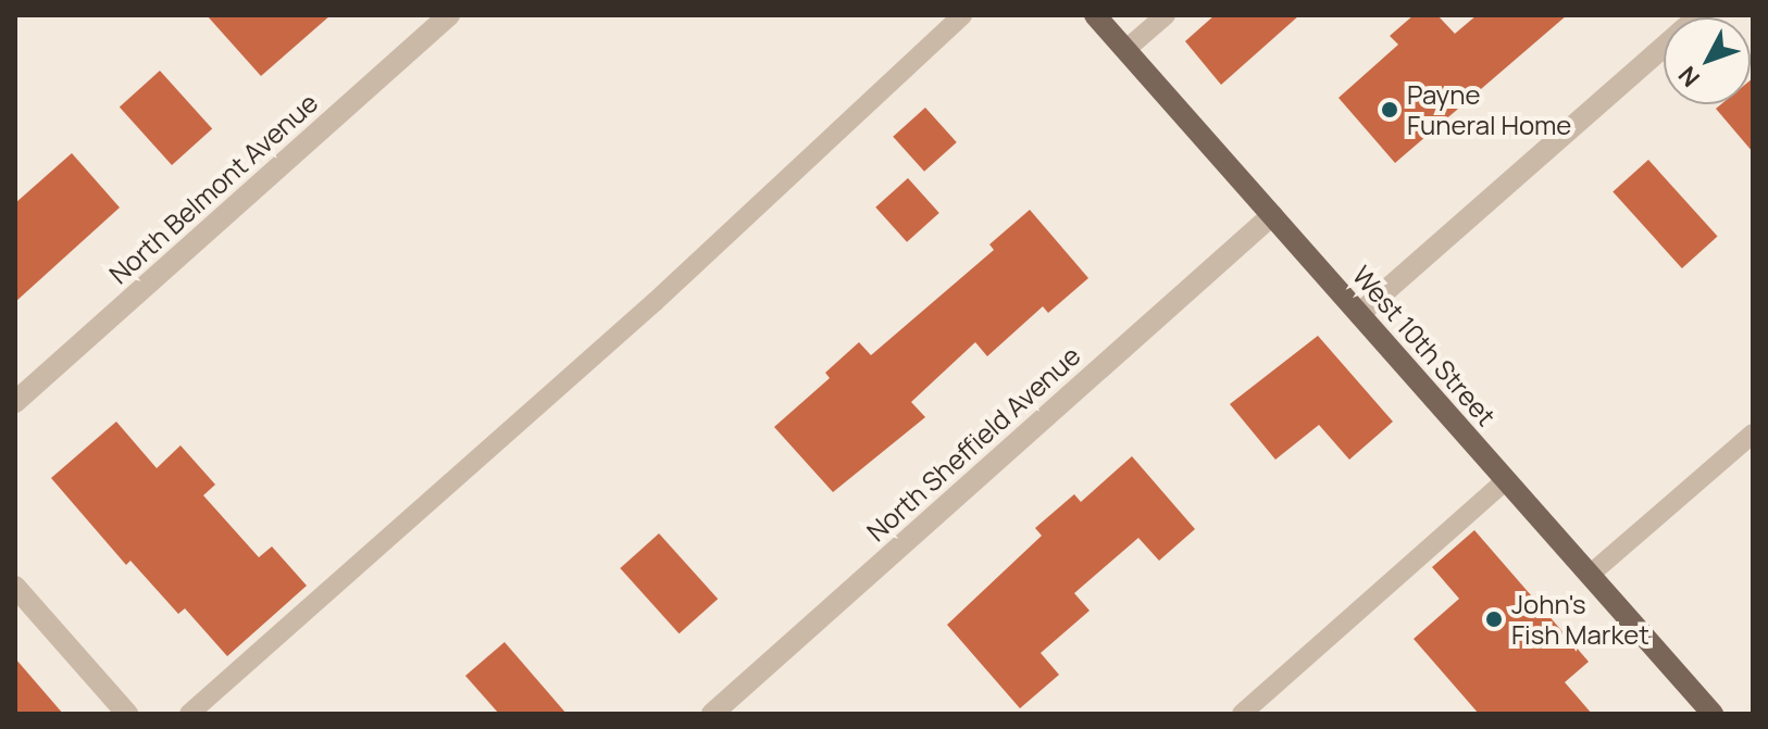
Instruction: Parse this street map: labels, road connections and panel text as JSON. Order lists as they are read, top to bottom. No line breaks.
{"streets":{"main road":["West 10th Street"],"street":["North Belmont Avenue","North Sheffield Avenue"]},"crossings":[["West 10th Street","North Sheffield Avenue"]],"places":["Payne Funeral Home","John's Fish Market"],"north":"bottom left"}
